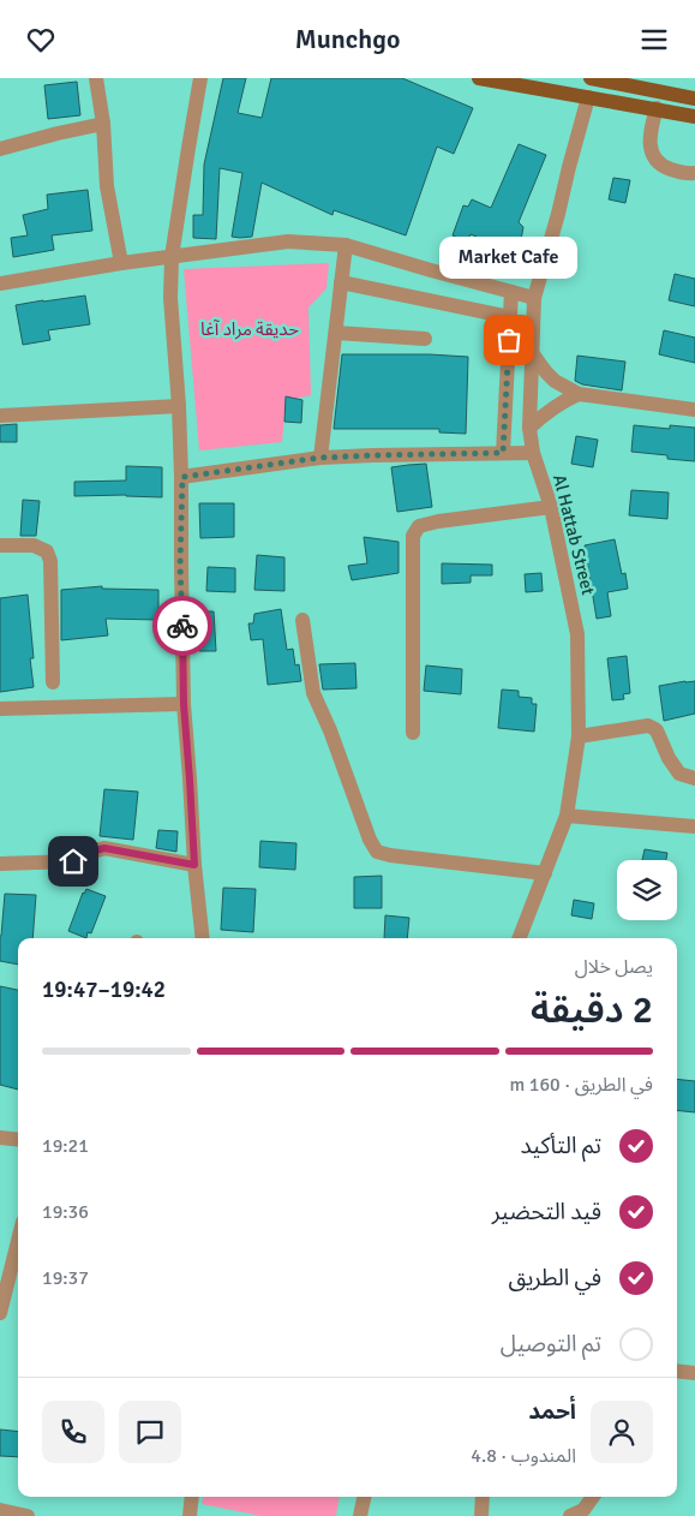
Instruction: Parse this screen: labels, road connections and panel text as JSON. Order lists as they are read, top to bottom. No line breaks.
{"streets":{"street":["Al Hattab Street"]},"parks":["حديقة مراد آغا"],"places":["Market Cafe"],"page":{"header":"Munchgo","bubble":"Market Cafe","heading":["2 دقيقة","يصل خلال","19:42–19:47"],"panel":["أحمد","المندوب · 4.8"],"bar":"في الطريق · 160 m","list":[["تم التأكيد","19:21"],["قيد التحضير","19:36"],["في الطريق","19:37"],"تم التوصيل"]}}
